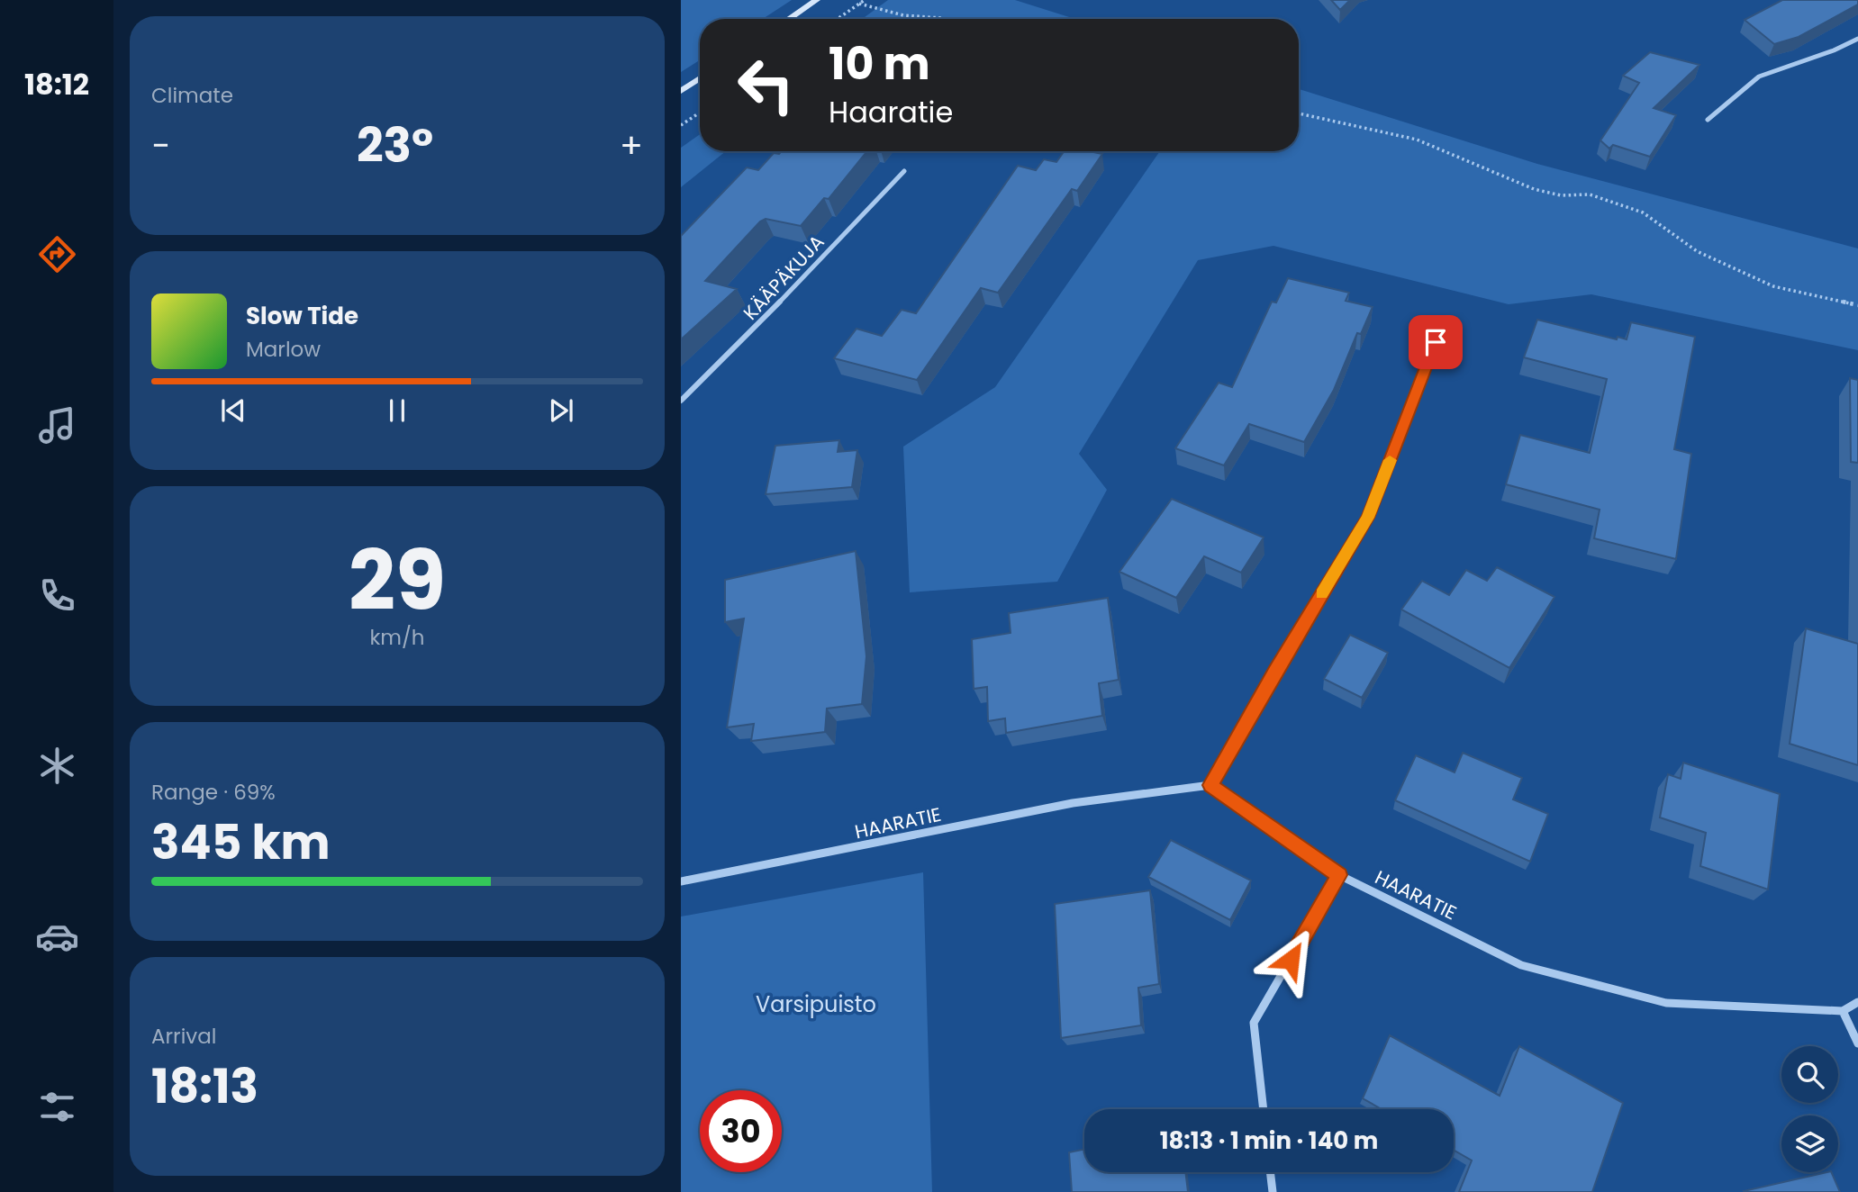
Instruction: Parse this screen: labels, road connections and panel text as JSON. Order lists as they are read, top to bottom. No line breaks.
{"streets":{"street":["KÄÄPÄKUJA","HAARATIE"]},"parks":["Varsipuisto"],"page":{"tabs":"18:12","tile":["Climate",["29","km/h"],["Range · 69%","345 km"],["Arrival","18:13"]],"turn":["10 m","Haaratie"],"heat":["−","23°","+"],"song":["Slow Tide","Marlow"],"limit":"30","trip":"18:13 · 1 min · 140 m"}}
